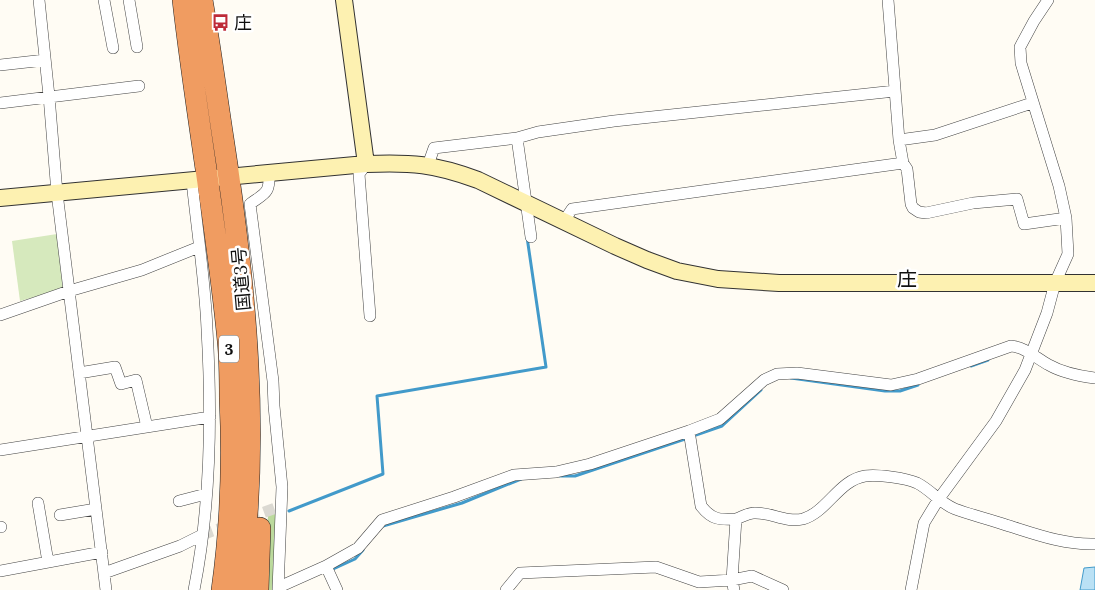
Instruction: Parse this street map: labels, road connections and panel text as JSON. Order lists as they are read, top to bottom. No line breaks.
{"streets":{"highway":["国道3号","3"]},"districts":["庄"],"places":{"bus stop":["庄"]}}
